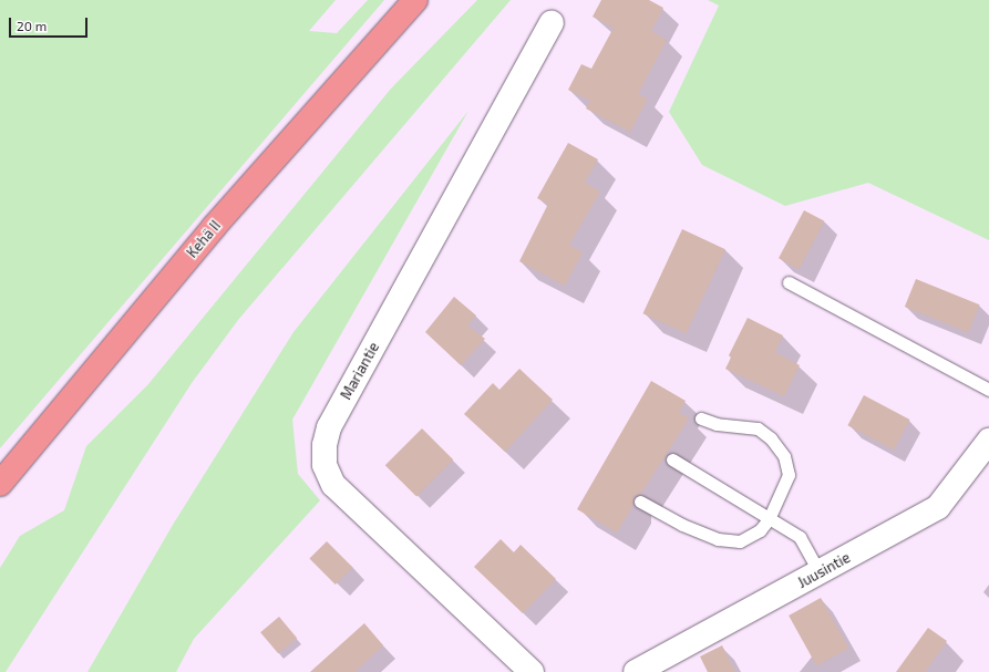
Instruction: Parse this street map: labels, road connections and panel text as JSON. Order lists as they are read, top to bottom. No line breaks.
{"streets":{"highway":["Kehä II"],"street":["Mariantie","Juusintie"]},"scale_bar":"20 m"}
